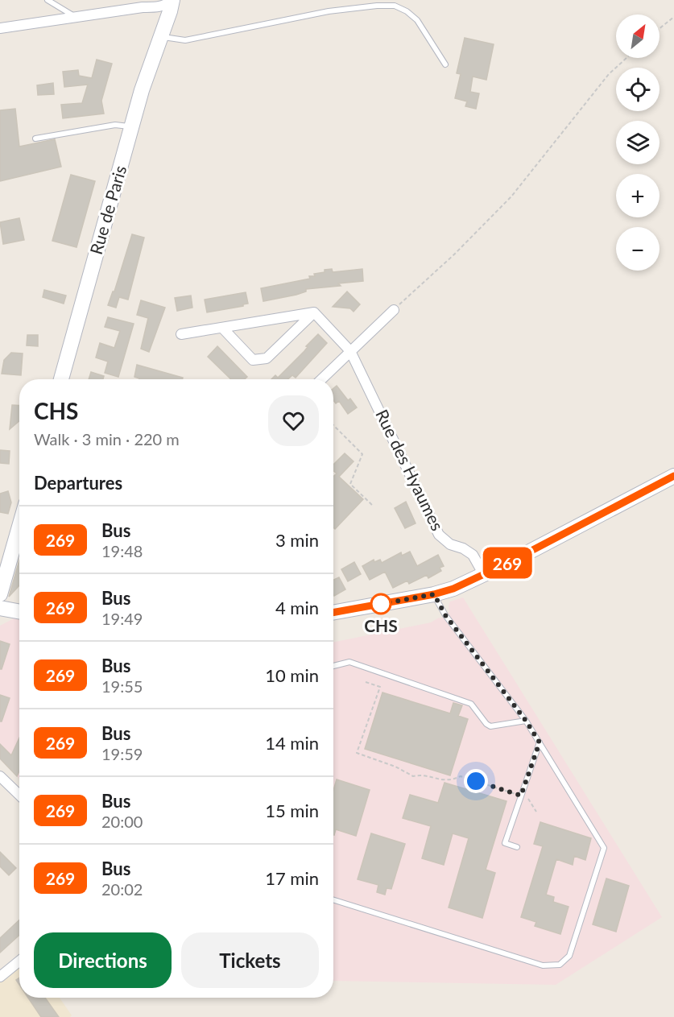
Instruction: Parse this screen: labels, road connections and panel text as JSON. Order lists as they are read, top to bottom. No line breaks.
{"streets":{"street":["Rue de Paris","Rue des Hyaumes"]},"places":["CHS"],"lines":["bus line 269"],"north":"top right","page":{"on_map":"269","map_buttons":["+","−"],"heading":[["CHS","Walk · 3 min · 220 m"],"Departures"],"list":[{"mark":"269","name":"Bus","note":"19:48","value":"3 min"},{"mark":"269","name":"Bus","note":"19:49","value":"4 min"},{"mark":"269","name":"Bus","note":"19:55","value":"10 min"},{"mark":"269","name":"Bus","note":"19:59","value":"14 min"},{"mark":"269","name":"Bus","note":"20:00","value":"15 min"},{"mark":"269","name":"Bus","note":"20:02","value":"17 min"}],"buttons":["Directions","Tickets"]}}
